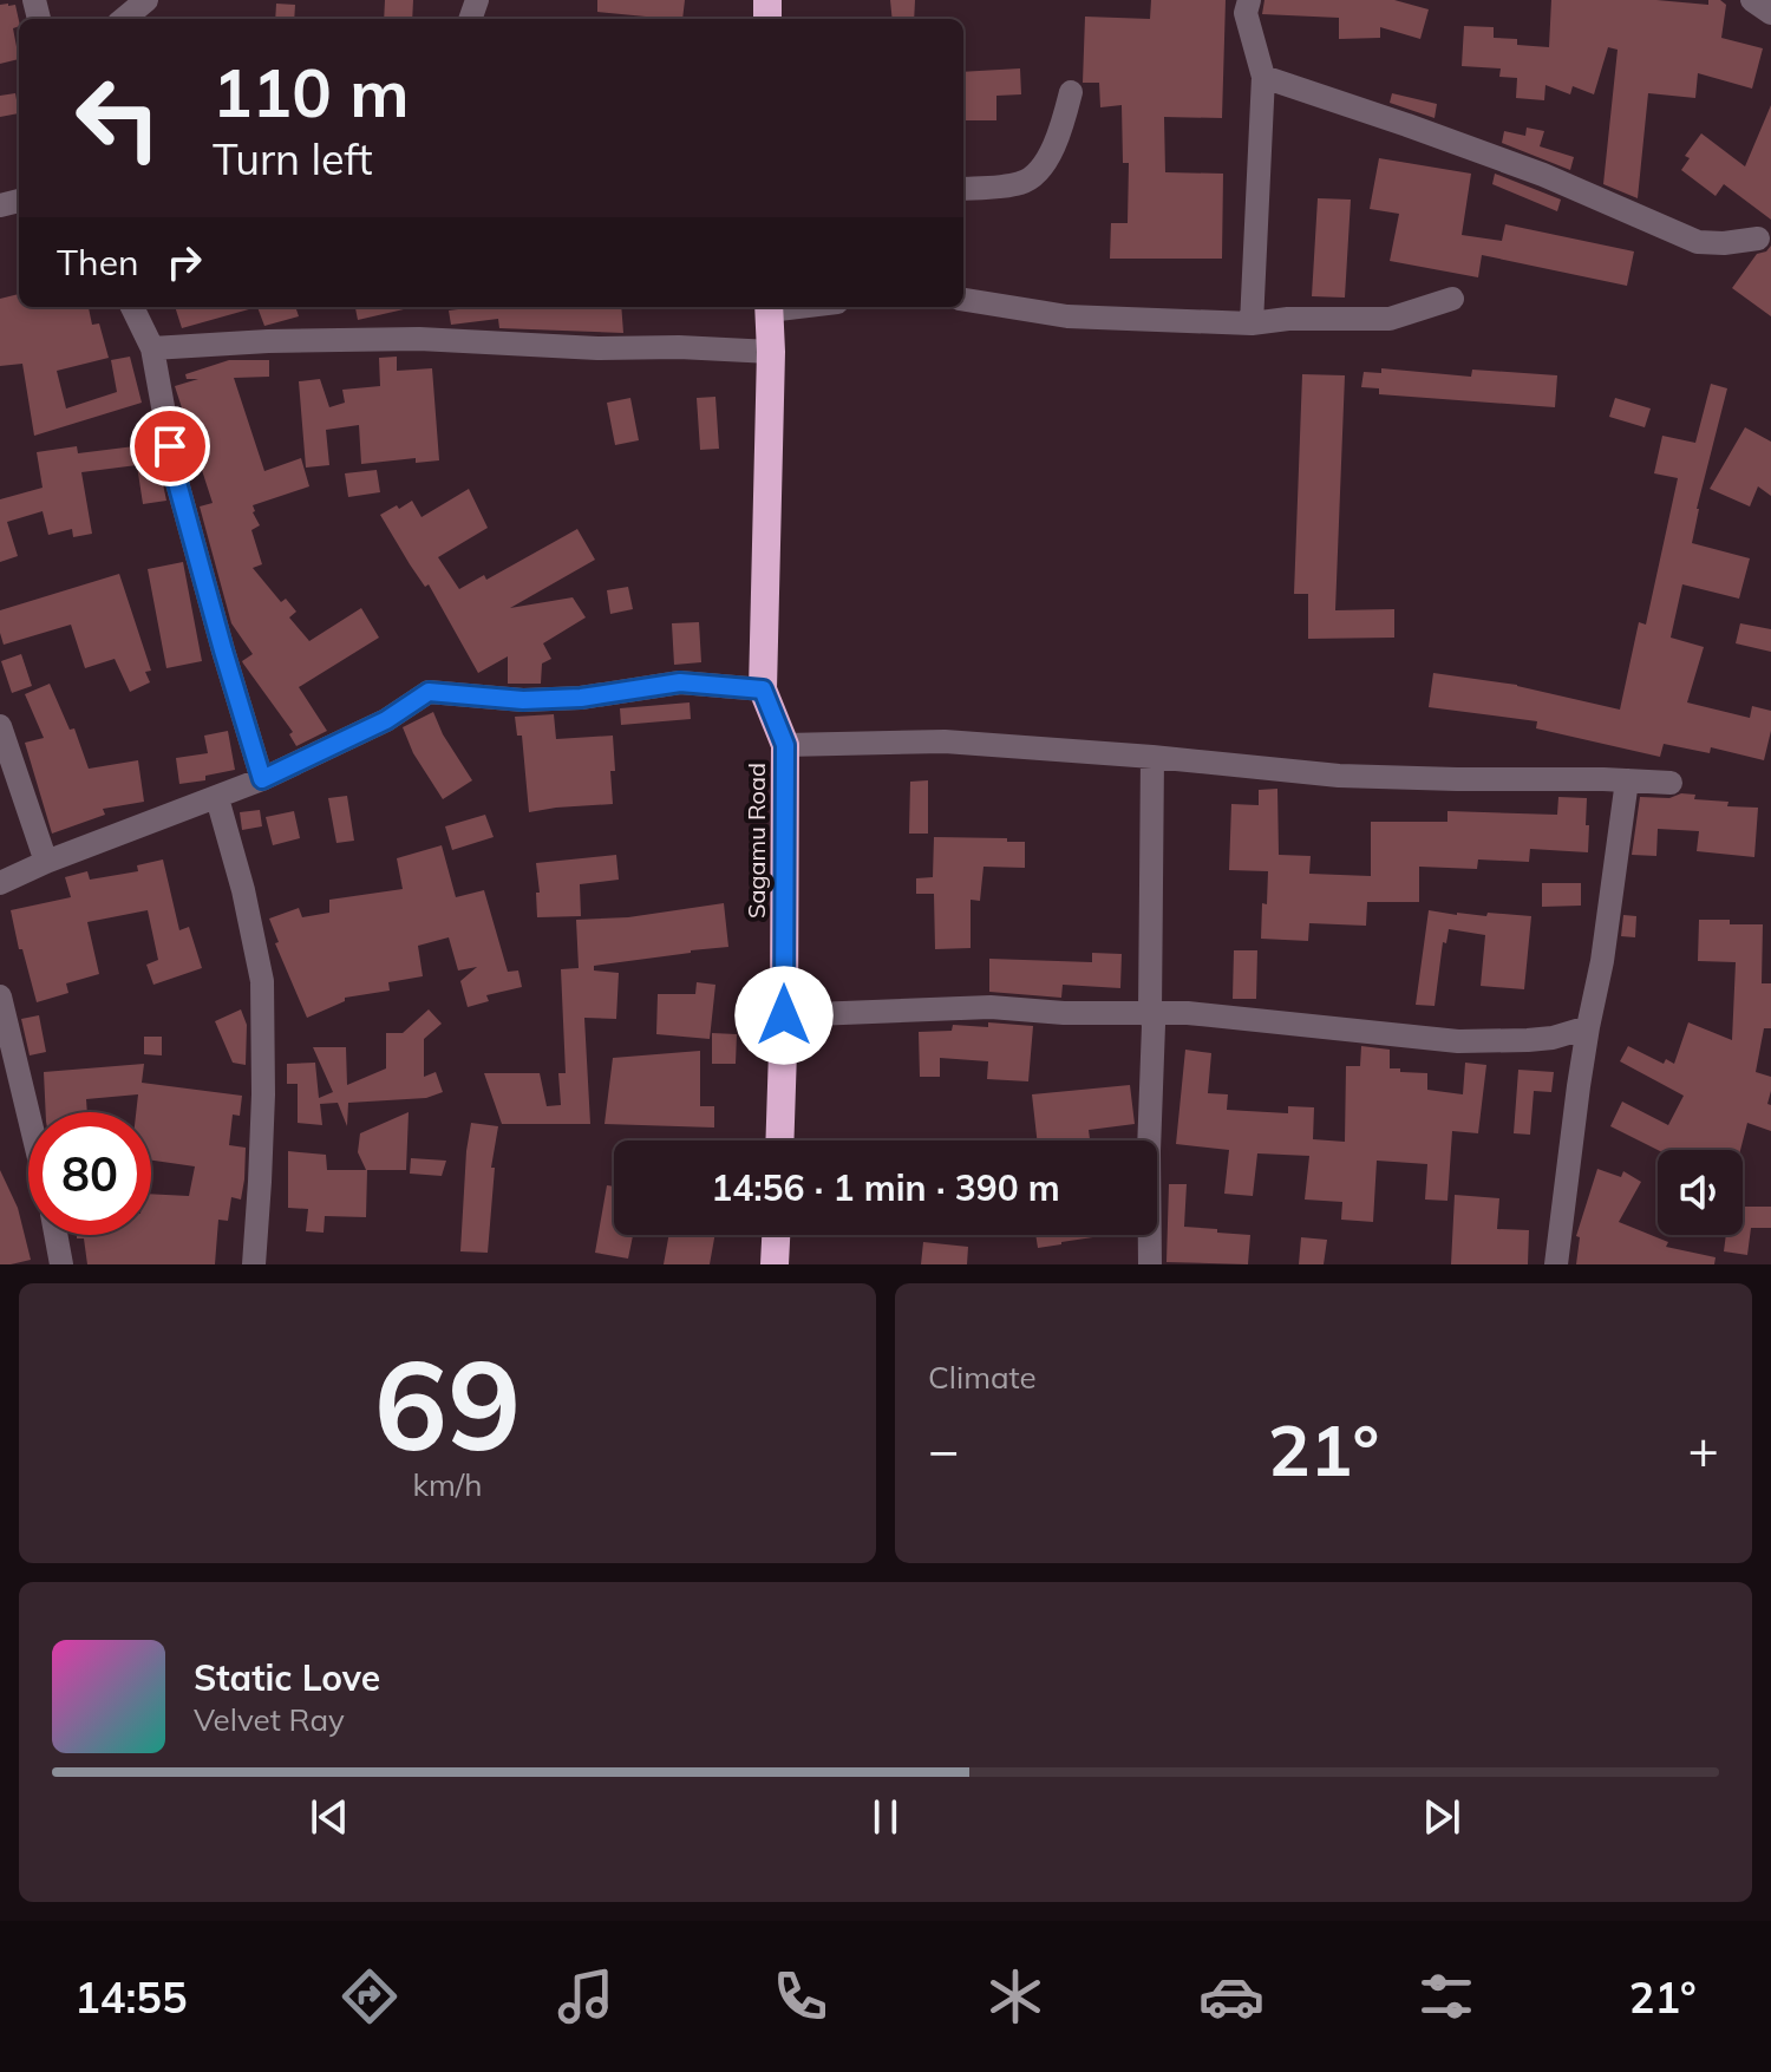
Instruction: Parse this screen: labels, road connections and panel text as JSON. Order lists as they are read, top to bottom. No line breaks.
{"streets":{"highway":["Sagamu Road"]},"page":{"turn":["110 m","Turn left"],"then":"Then","limit":"80","trip":"14:56 · 1 min · 390 m","tile":[["69","km/h"],"Climate"],"heat":["−","21°","+"],"song":["Static Love","Velvet Ray"],"tabs":["14:55","21°"]}}
